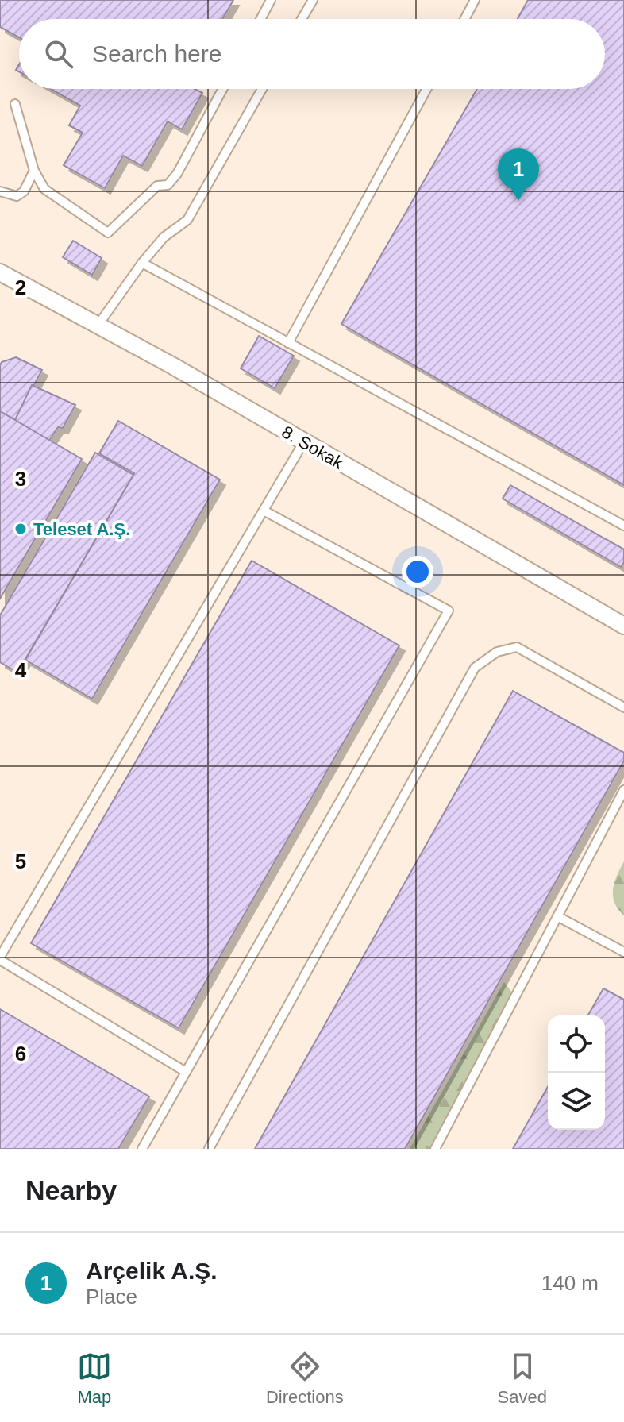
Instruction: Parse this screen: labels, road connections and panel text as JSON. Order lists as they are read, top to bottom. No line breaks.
{"streets":{"street":["8. Sokak"]},"places":["Teleset A.Ş."],"page":{"search":"Search here","pins":"1","heading":"Nearby","list":[{"mark":"1","name":"Arçelik A.Ş.","note":"Place","value":"140 m"}],"nav":["Map","Directions","Saved"]},"grid":{"rows":["2","3","4","5","6"]}}
